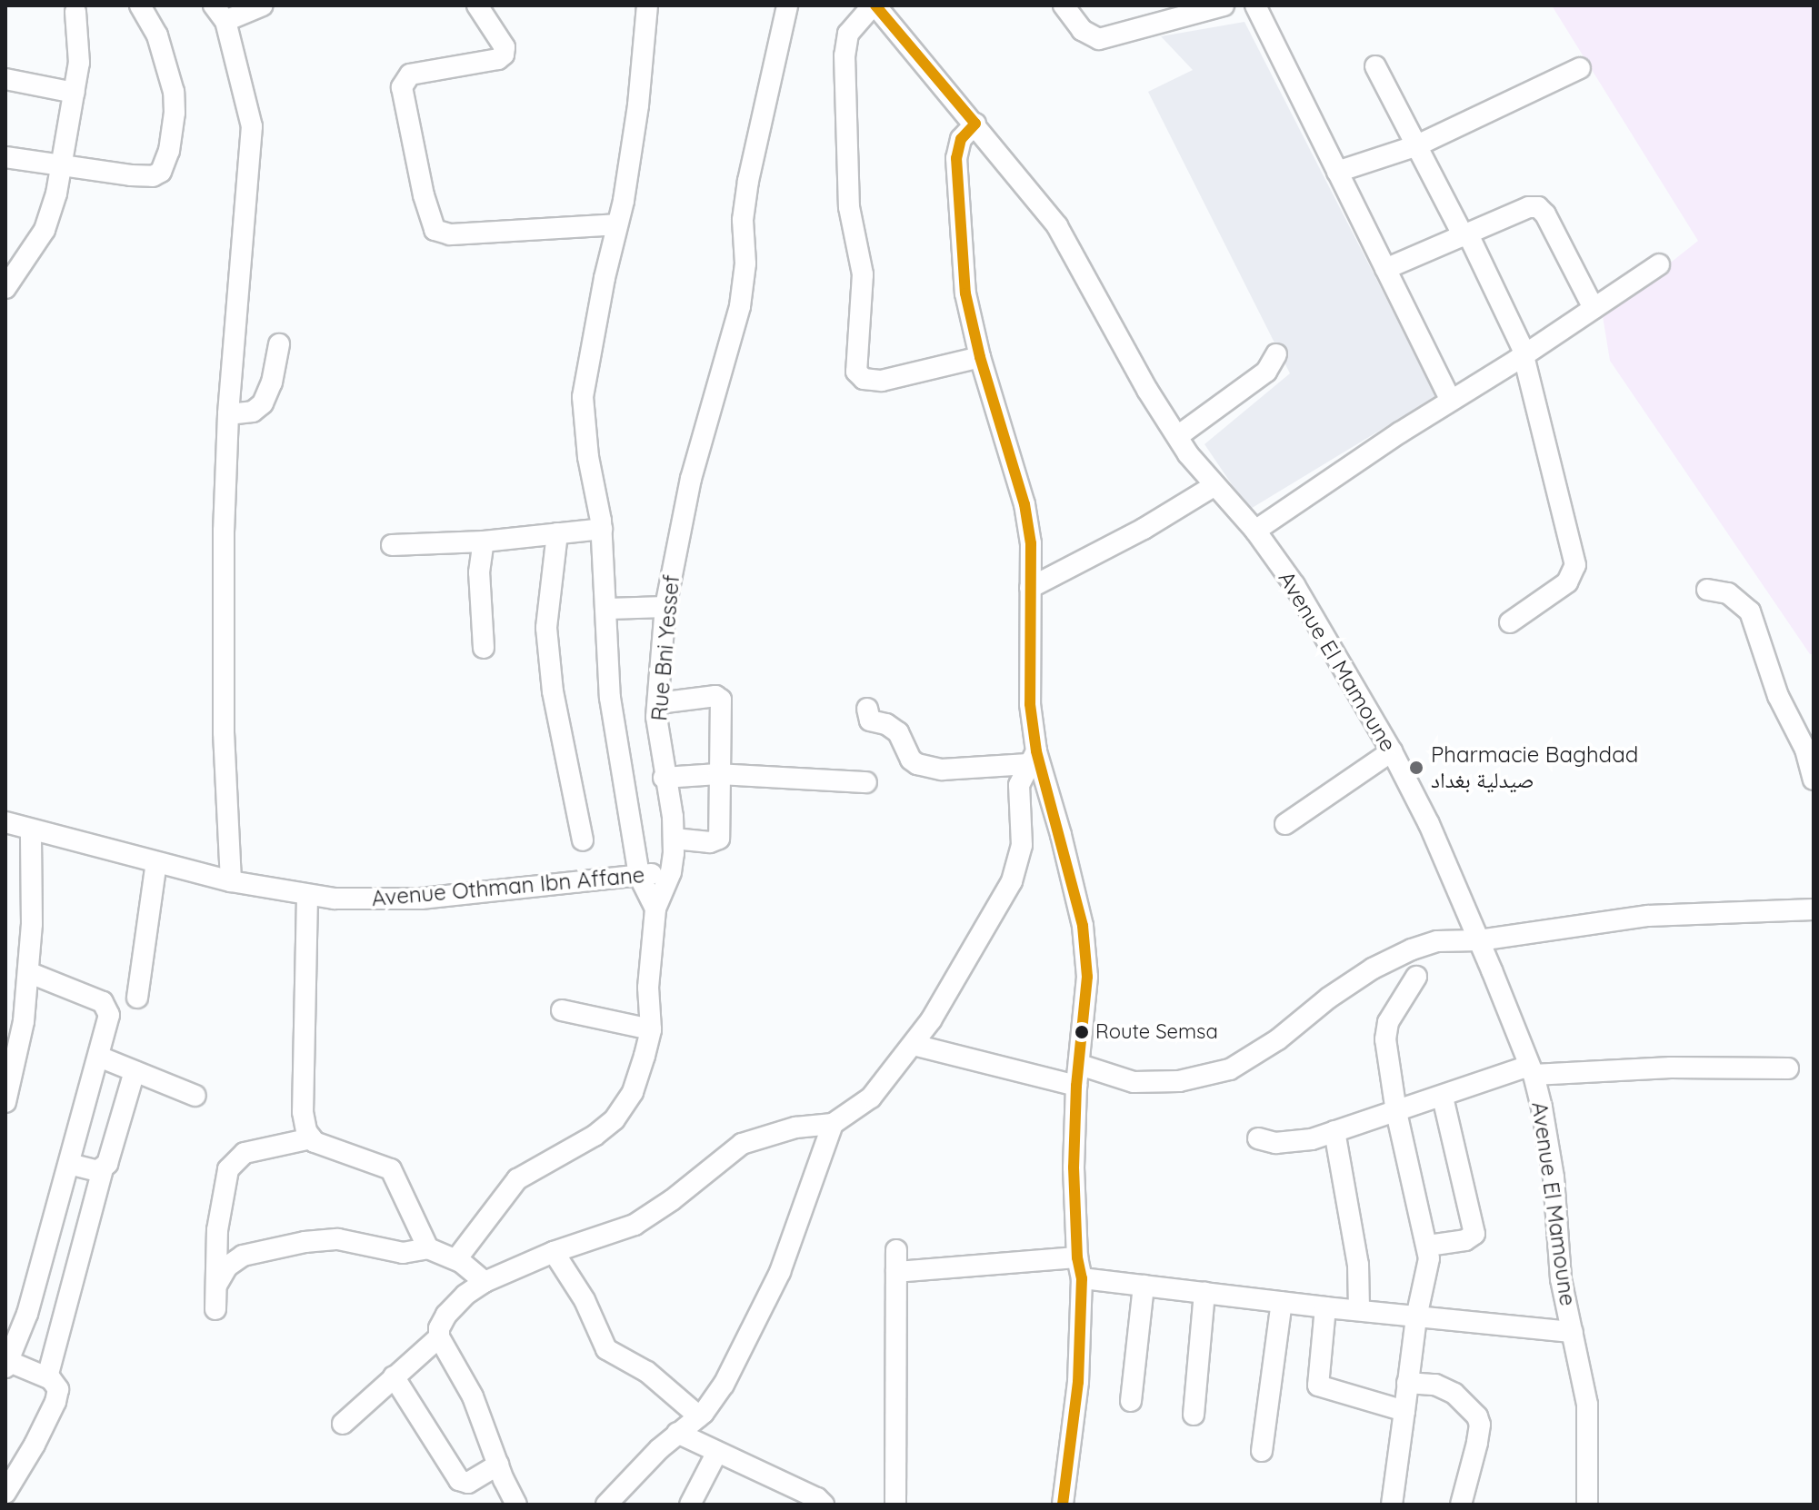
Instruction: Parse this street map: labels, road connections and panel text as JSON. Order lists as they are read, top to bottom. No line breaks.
{"streets":{"street":["Rue Bni Yessef","Avenue El Mamoune","Avenue Othman Ibn Affane"]},"crossings":[["Rue Bni Yessef","Avenue Othman Ibn Affane"]],"places":["Pharmacie Baghdad صيدلية بغداد","Route Semsa"]}
